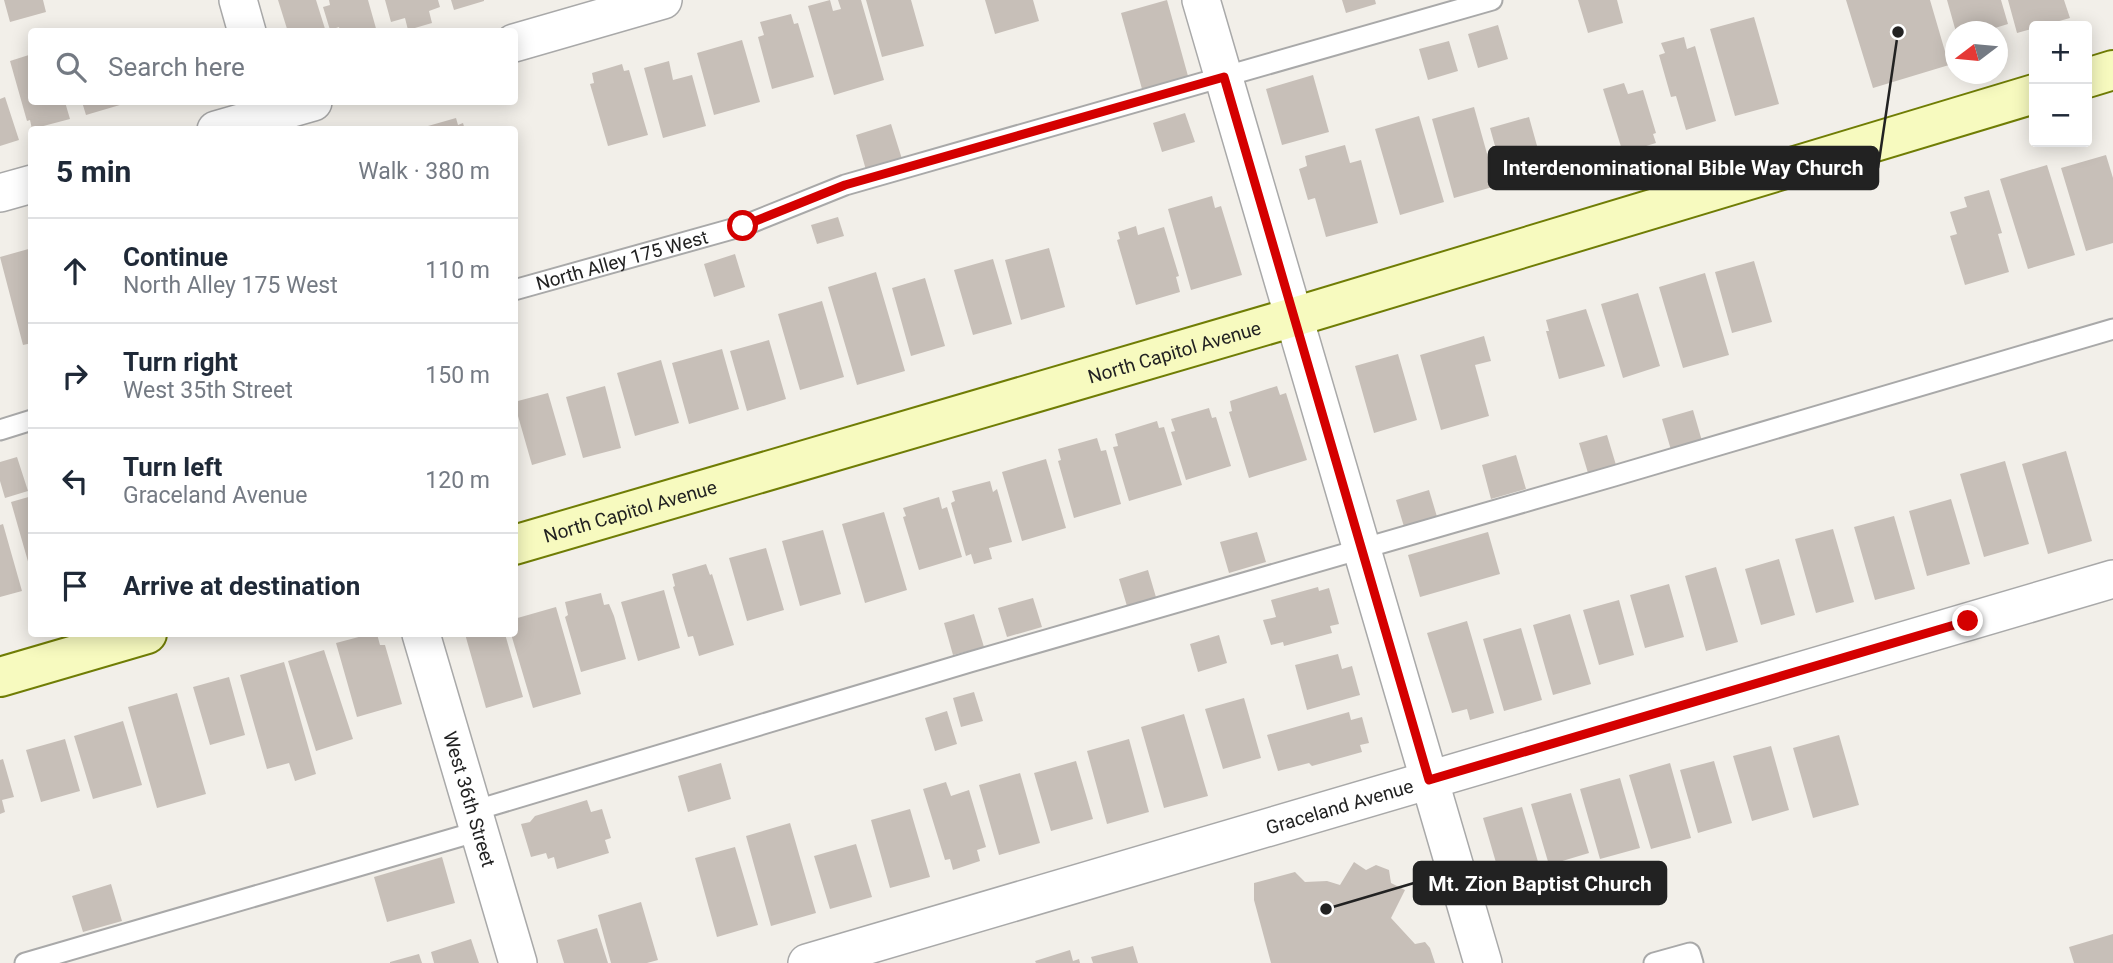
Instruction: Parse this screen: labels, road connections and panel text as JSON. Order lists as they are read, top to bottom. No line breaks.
{"streets":{"main road":["North Capitol Avenue"],"street":["West 36th Street","Graceland Avenue"],"lane":["North Alley 175 West"]},"places":["Interdenominational Bible Way Church","Mt. Zion Baptist Church"],"north":"left","page":{"map_buttons":["+","−"],"search":"Search here","heading":["5 min","Walk · 380 m"],"list":[["Continue","North Alley 175 West","110 m"],["Turn right","West 35th Street","150 m"],["Turn left","Graceland Avenue","120 m"],"Arrive at destination"]}}
